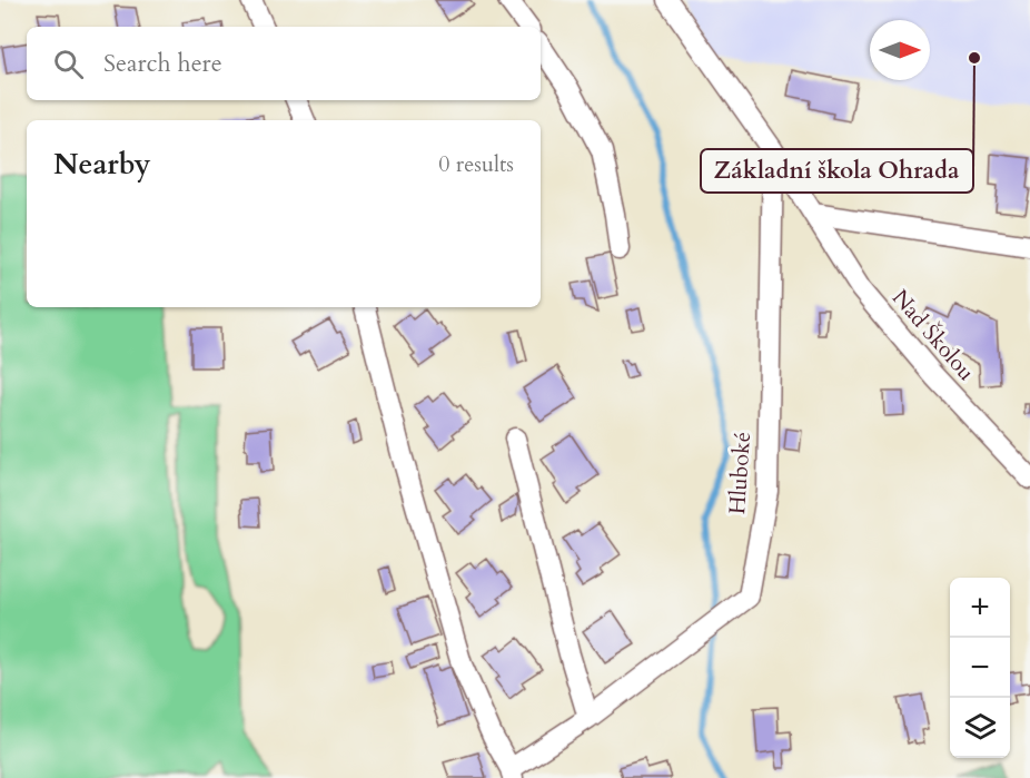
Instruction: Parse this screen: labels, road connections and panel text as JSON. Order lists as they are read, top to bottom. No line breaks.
{"streets":{"street":["Nad Školou","Hluboké"]},"crossings":[["Nad Školou","Hluboké"]],"places":["Základní škola Ohrada"],"north":"right","page":{"search":"Search here","heading":["Nearby","0 results"],"map_buttons":["+","−"]}}
